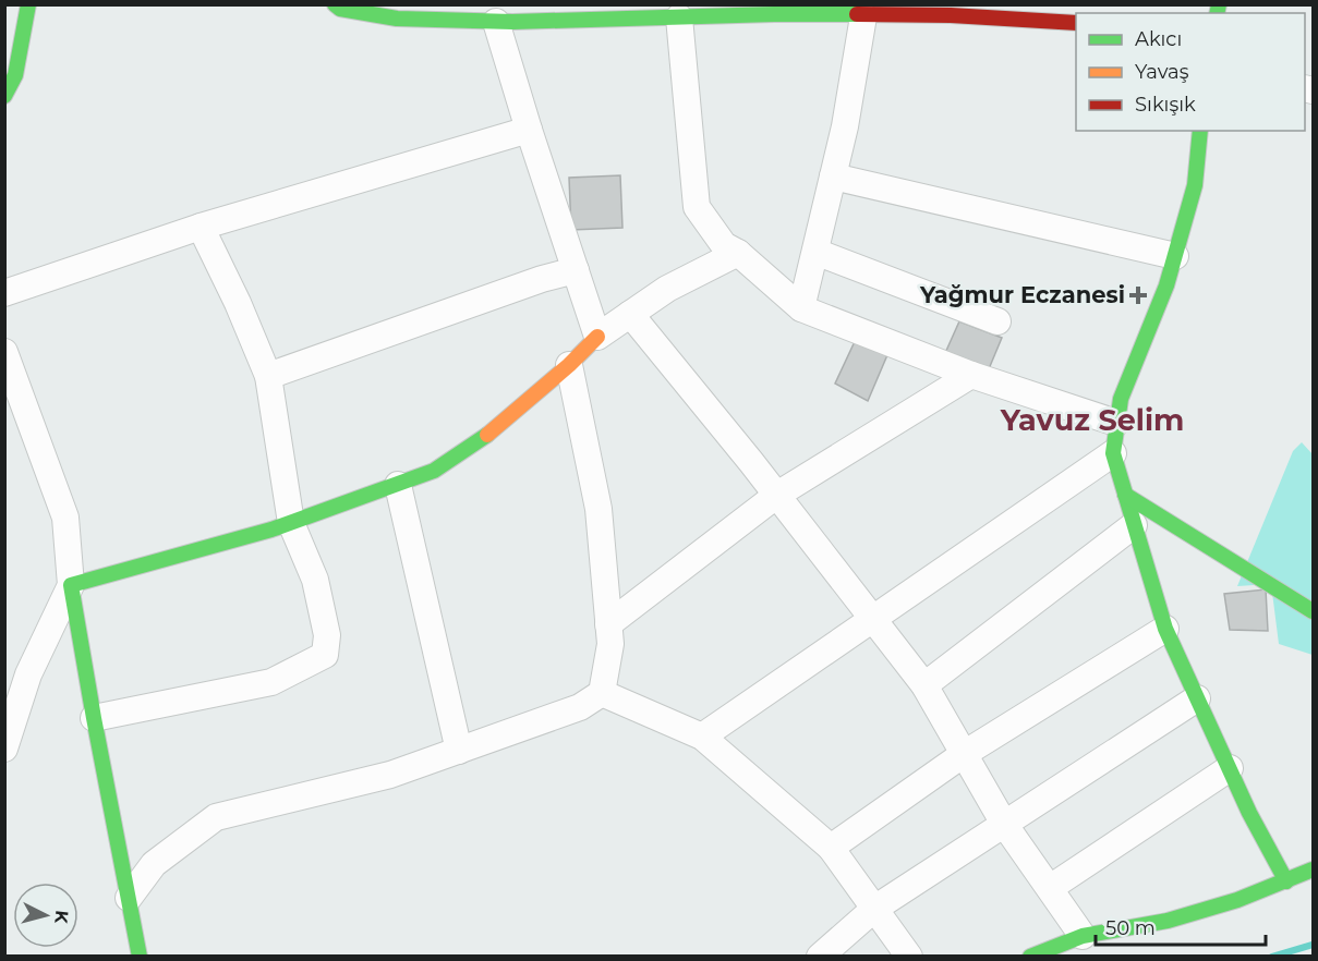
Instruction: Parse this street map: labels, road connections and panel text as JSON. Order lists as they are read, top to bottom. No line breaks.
{"districts":["Yavuz Selim"],"places":{"health":["Yağmur Eczanesi"]},"legend":["Akıcı","Yavaş","Sıkışık"],"scale_bar":"50 m","north":"right"}
